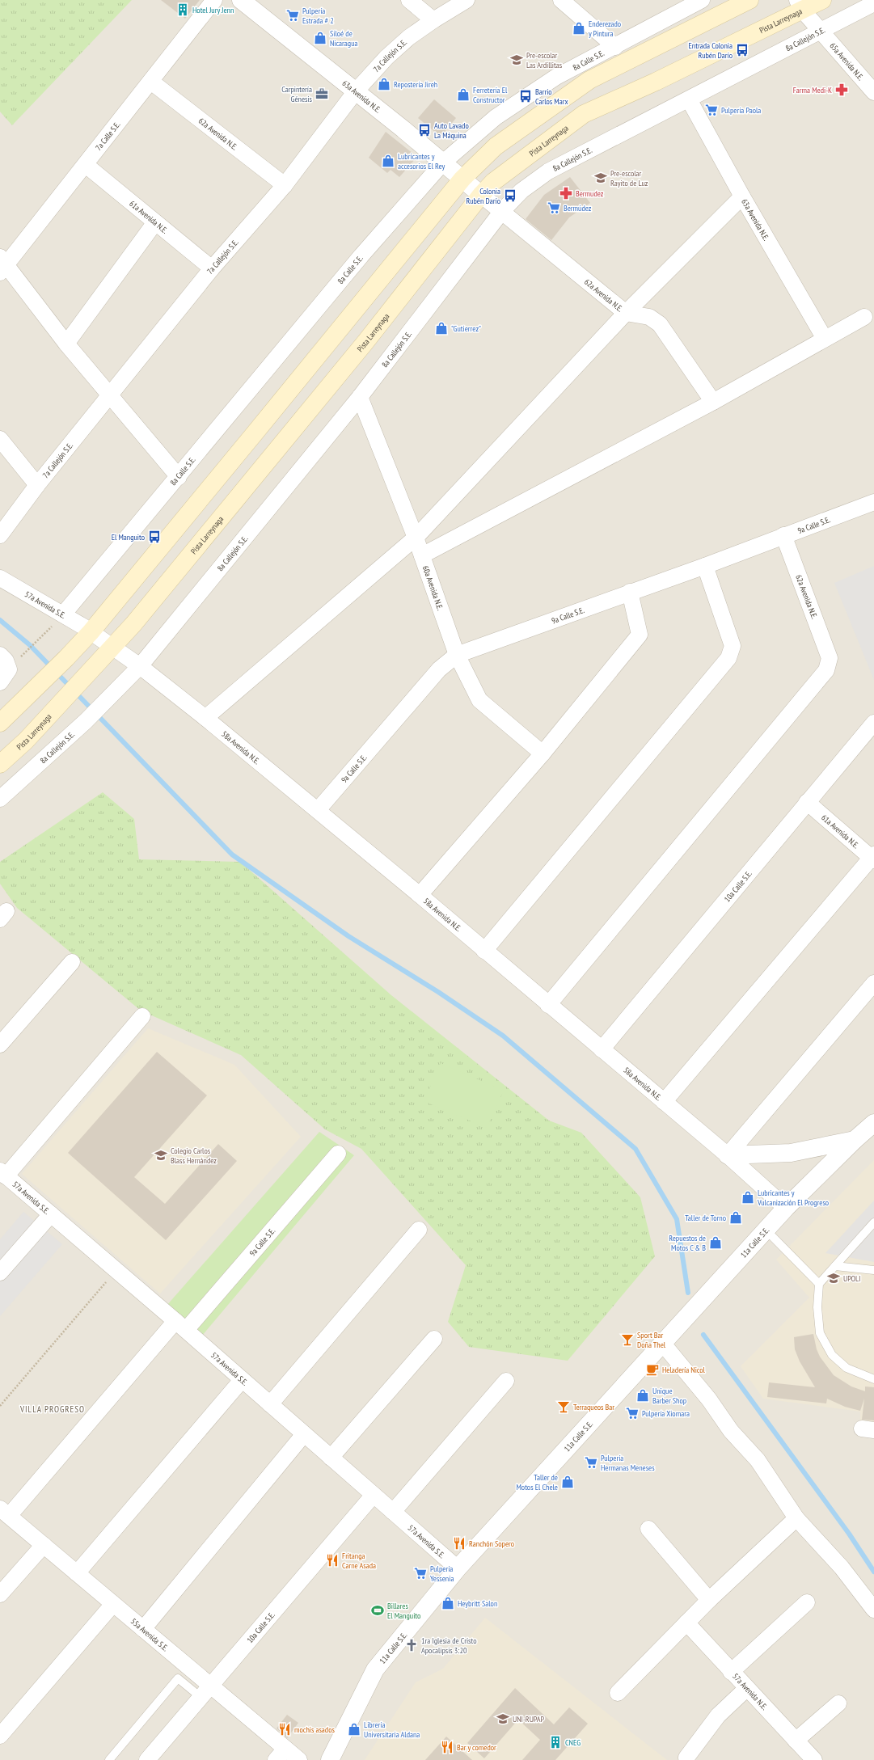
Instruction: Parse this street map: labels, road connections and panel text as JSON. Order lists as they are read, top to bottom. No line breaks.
{"streets":{"main road":["Pista Larreynaga"],"street":["8a Callejón S.E.","7a Callejón S.E.","8a Calle S.E.","65a Avenida N.E.","63a Avenida N.E.","62a Avenida N.E.","7a Calle S.E.","61a Avenida N.E.","9a Calle S.E.","60a Avenida N.E.","57a Avenida S.E.","58a Avenida N.E.","10a Calle S.E.","11a Calle S.E.","55a Avenida S.E.","57a Avenida N.E."]},"crossings":[["Pista Larreynaga","65a Avenida N.E."],["Pista Larreynaga","63a Avenida N.E."],["Pista Larreynaga","62a Avenida N.E."],["Pista Larreynaga","58a Avenida N.E."],["8a Callejón S.E.","65a Avenida N.E."],["8a Callejón S.E.","63a Avenida N.E."],["8a Callejón S.E.","62a Avenida N.E."],["8a Callejón S.E.","60a Avenida N.E."],["8a Callejón S.E.","58a Avenida N.E."],["7a Callejón S.E.","63a Avenida N.E."],["7a Callejón S.E.","62a Avenida N.E."],["7a Callejón S.E.","61a Avenida N.E."],["8a Calle S.E.","63a Avenida N.E."],["8a Calle S.E.","57a Avenida S.E."],["63a Avenida N.E.","62a Avenida N.E."],["62a Avenida N.E.","7a Calle S.E."],["62a Avenida N.E.","9a Calle S.E."],["62a Avenida N.E.","58a Avenida N.E."],["7a Calle S.E.","61a Avenida N.E."],["61a Avenida N.E.","10a Calle S.E."],["9a Calle S.E.","60a Avenida N.E."],["9a Calle S.E.","57a Avenida S.E."],["9a Calle S.E.","58a Avenida N.E."],["9a Calle S.E.","55a Avenida S.E."],["57a Avenida S.E.","58a Avenida N.E."],["57a Avenida S.E.","10a Calle S.E."],["57a Avenida S.E.","11a Calle S.E."],["58a Avenida N.E.","10a Calle S.E."],["58a Avenida N.E.","11a Calle S.E."],["10a Calle S.E.","55a Avenida S.E."]],"districts":["VILLA PROGRESO"],"places":{"building":["Hotel Jury Jenn","CNEG"],"supermarket":["Pulpería Estrada # 2","Pulpería Paola","Bermúdez","Pulpería Xiomara","Pulpería Hermanas Meneses","Pulpería Yessenia"],"shop":["Enderezado y Pintura","Siloé de Nicaragua","Repostería Jireh","Ferretería El Constructor","Lubricantes y accesorios El Rey","\"Gutierrez\"","Lubricantes y Vulcanización El Progreso","Taller de Torno","Repuestos de Motos C & B","Unique Barber Shop","Taller de Motos El Chele","Heybritt Salon","Librería Universitaria Aldana"],"bus stop":["Entrada Colonia Rubén Darío","Barrio Carlos Marx","Auto Lavado La Máquina","Colonia Rubén Darío","El Manguito"],"school or university":["Pre-escolar Las Ardillitas","Pre-escolar Rayito de Luz","Colegio Carlos Blass Hernández","UPOLI","UNI-RUPAP"],"pharmacy":["Farma Medi-K","Bermudez"],"office":["Carpintería Génesis"],"bar":["Sport Bar Doña Thel","Terraqueos Bar"],"cafe":["Heladería Nicol"],"restaurant":["Ranchón Sopero","Fritanga Carne Asada","mochis asados","Bar y comedor"],"sports":["Billares El Manguito"],"church":["1ra Iglesia de Cristo Apocalipsis 3:20"]}}
